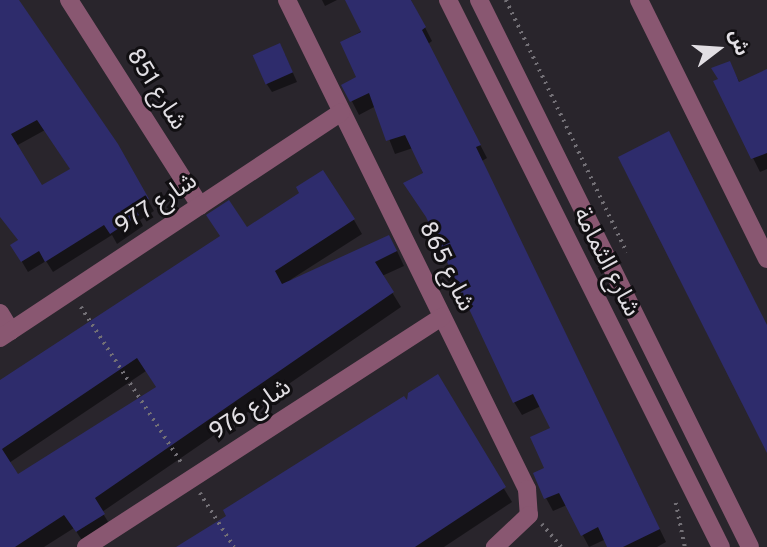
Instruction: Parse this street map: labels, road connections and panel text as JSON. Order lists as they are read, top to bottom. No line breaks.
{"streets":{"street":["شارع 851","شارع 977","شارع الثمامة","شارع 865","شارع 976"]},"crossings":[["شارع 851","شارع 977"],["شارع 977","شارع 865"],["شارع 865","شارع 976"]],"north":"right"}
